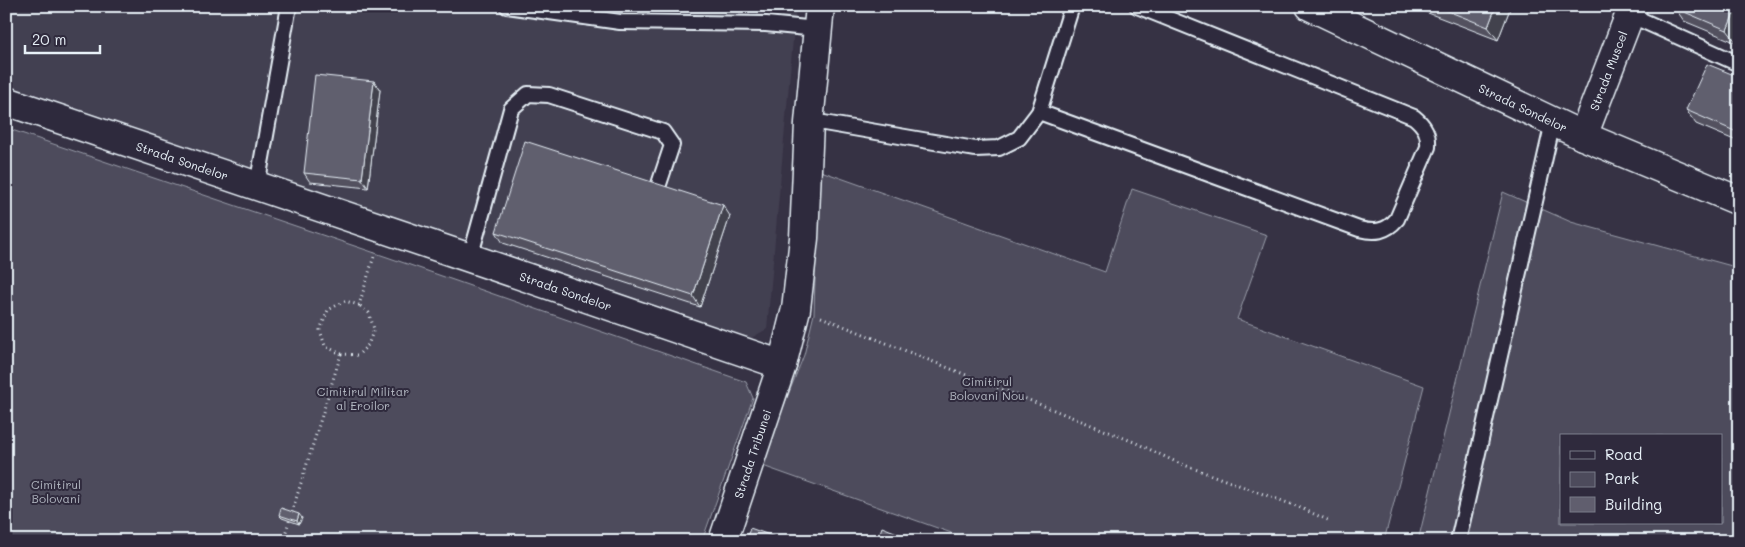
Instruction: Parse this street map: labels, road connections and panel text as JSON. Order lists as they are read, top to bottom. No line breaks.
{"streets":{"street":["Strada Muscel","Strada Sondelor","Strada Tribunei"]},"crossings":[["Strada Muscel","Strada Sondelor"],["Strada Sondelor","Strada Tribunei"]],"parks":["Cimitirul Bolovani Nou","Cimitirul Militar al Eroilor","Cimitirul Bolovani"],"legend":["Road","Park","Building"],"scale_bar":"20 m"}
